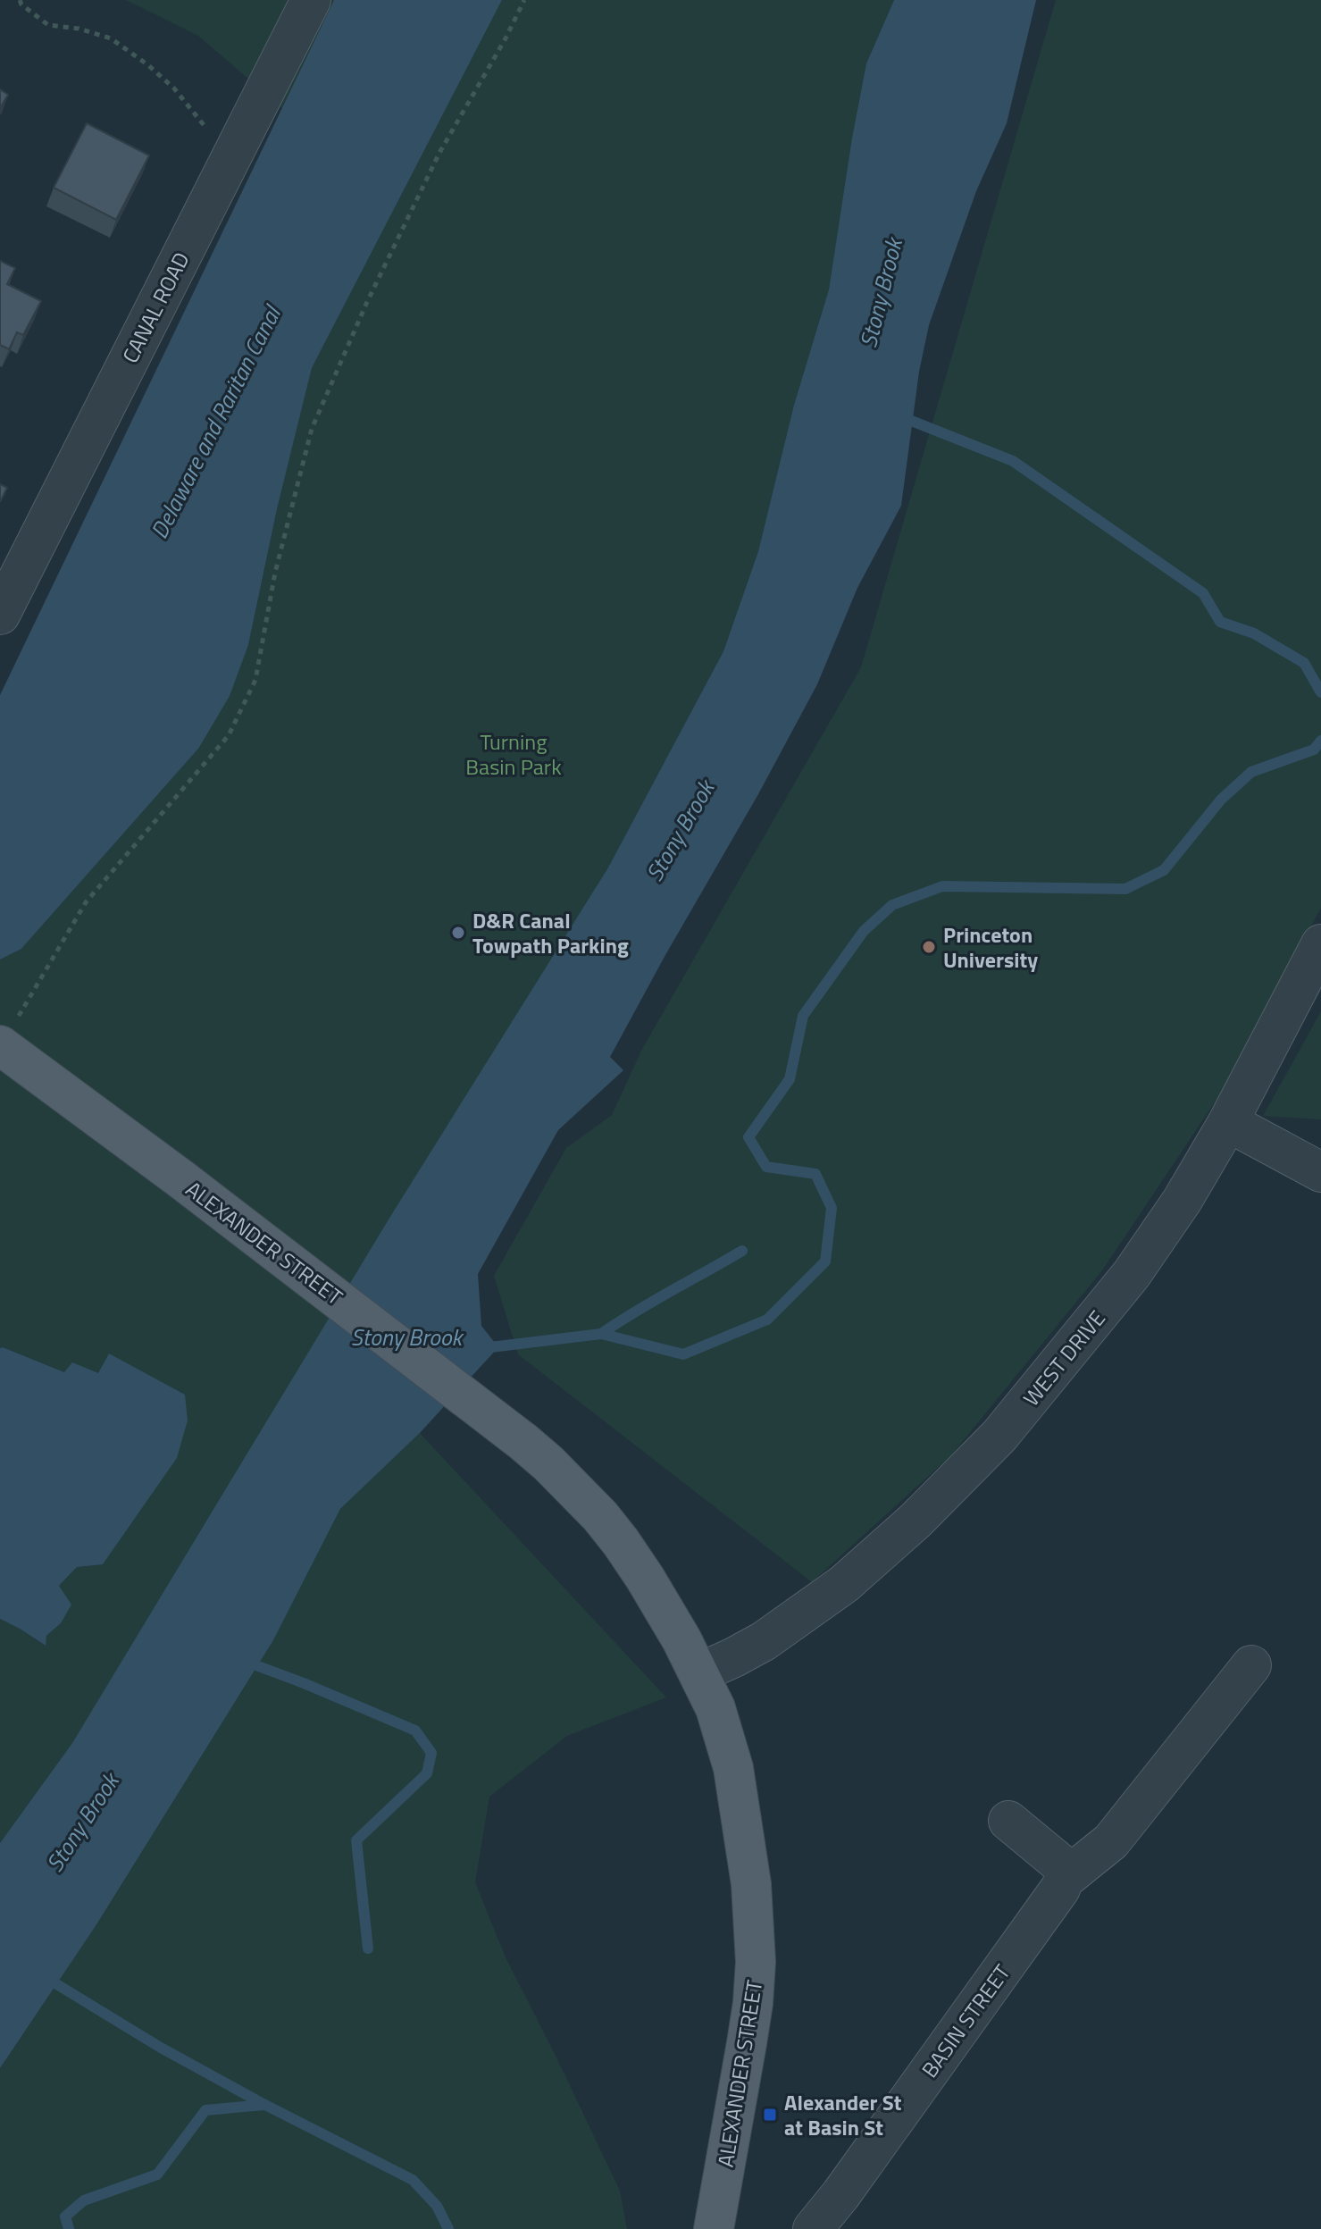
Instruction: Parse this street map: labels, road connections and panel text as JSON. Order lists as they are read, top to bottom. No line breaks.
{"streets":{"main road":["ALEXANDER STREET"],"street":["CANAL ROAD","WEST DRIVE","BASIN STREET"]},"crossings":[["ALEXANDER STREET","WEST DRIVE"]],"water":["Stony Brook","Delaware and Raritan Canal"],"parks":["Turning Basin Park"],"places":{"other":["D&R Canal Towpath Parking","Princeton University"],"transit":["Alexander St at Basin St"]}}
